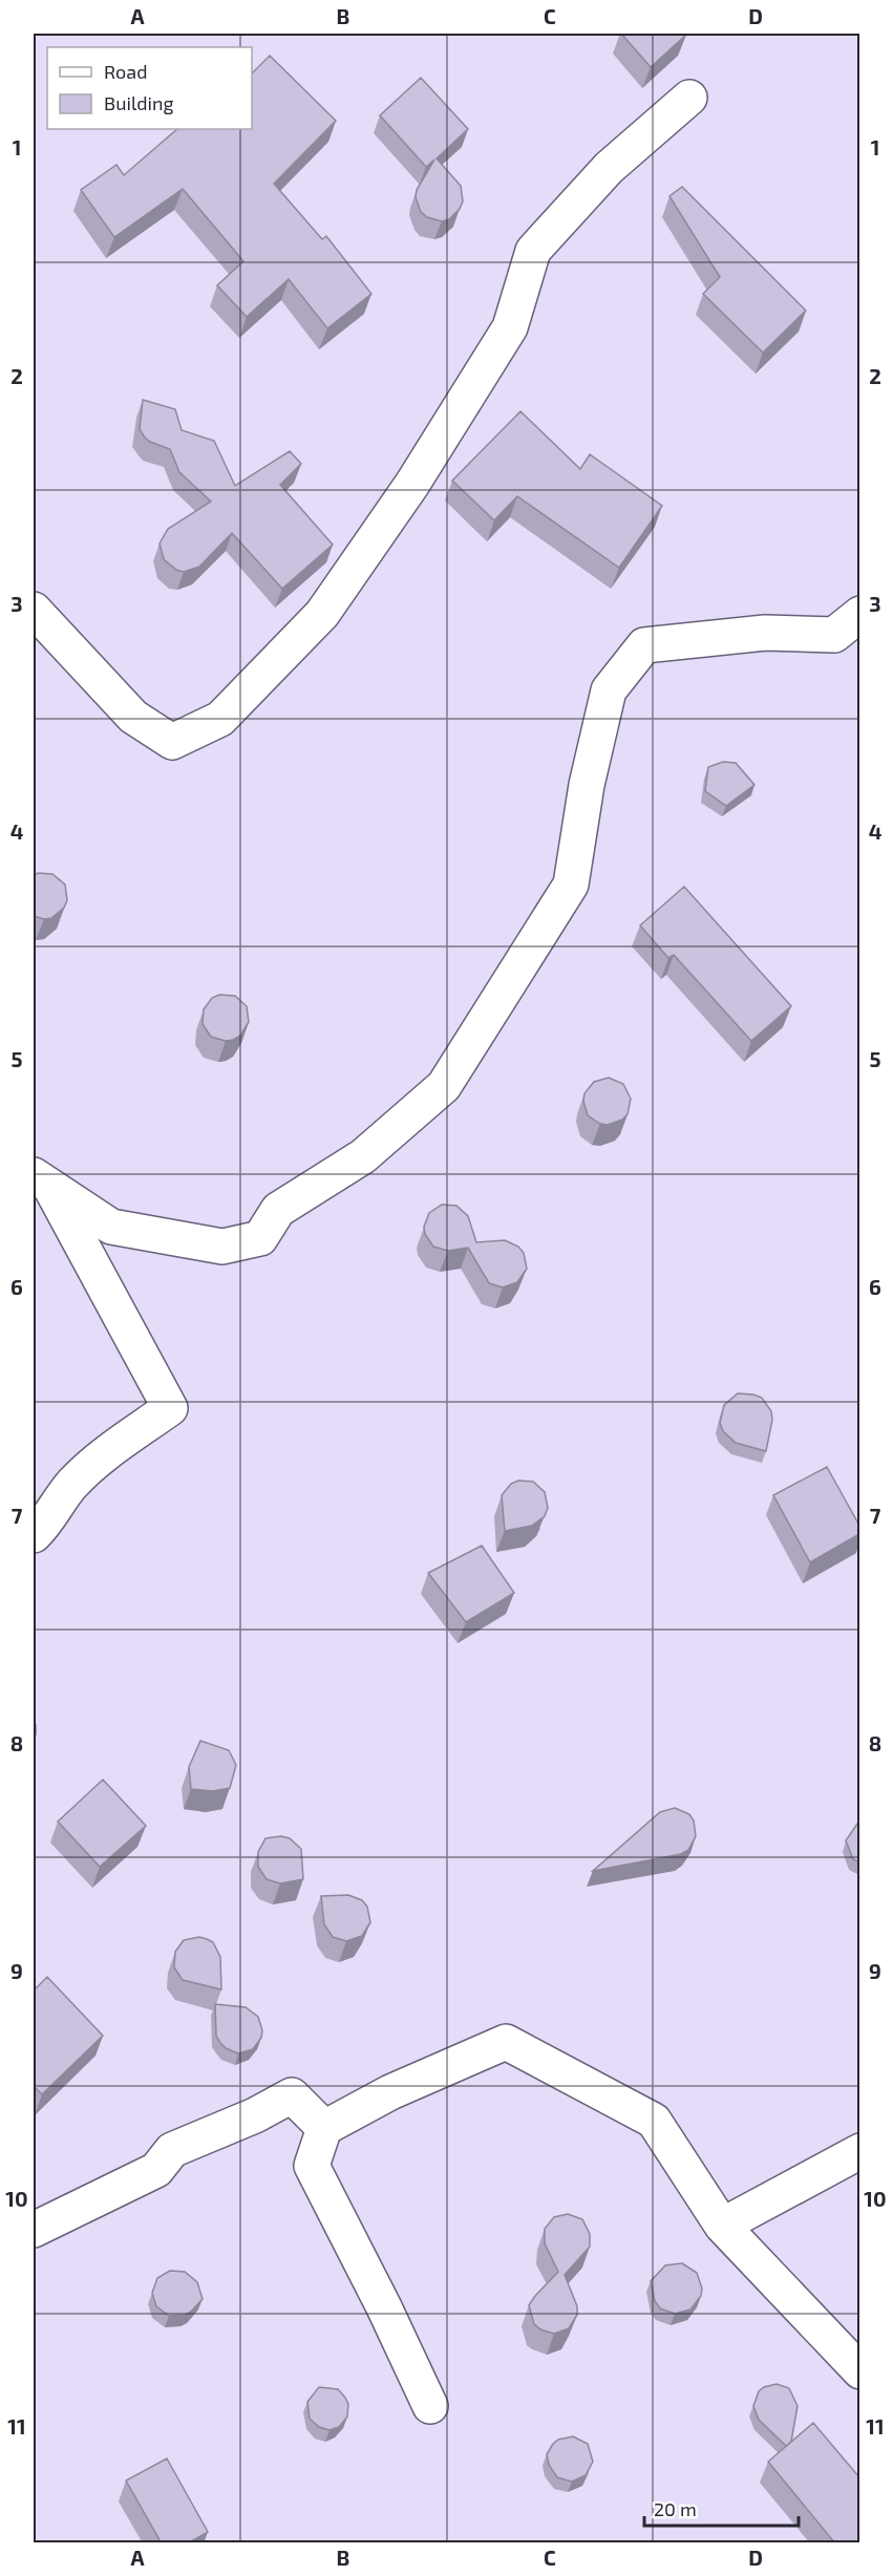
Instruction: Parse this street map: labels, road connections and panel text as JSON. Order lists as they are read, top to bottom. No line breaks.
{"legend":["Road","Building"],"scale_bar":"20 m","grid":{"columns":["A","B","C","D"],"rows":["1","2","3","4","5","6","7","8","9","10","11"]}}
